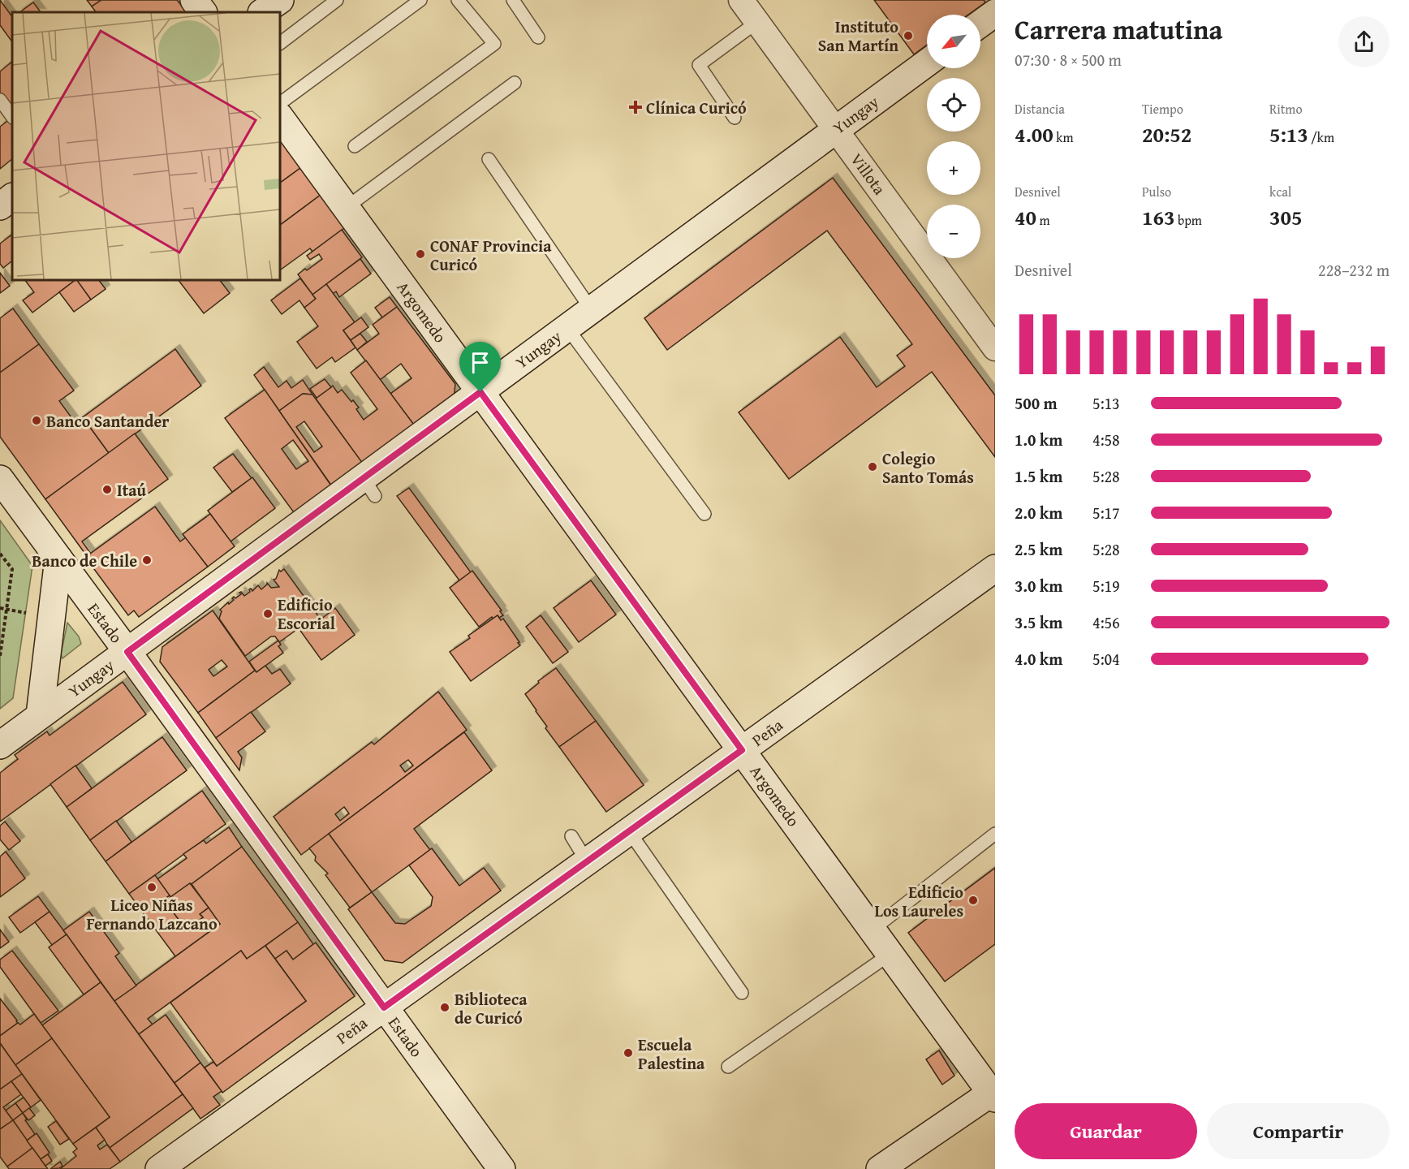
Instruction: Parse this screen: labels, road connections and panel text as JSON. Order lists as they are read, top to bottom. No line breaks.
{"streets":{"street":["Yungay","Villota","Argomedo","Estado","Peña"]},"crossings":[["Yungay","Villota"],["Yungay","Argomedo"],["Yungay","Estado"],["Argomedo","Peña"],["Estado","Peña"]],"places":{"other":["Instituto San Martín","CONAF Provincia Curicó","Banco Santander","Colegio Santo Tomás","Itaú","Banco de Chile","Edificio Escorial","Liceo Niñas Fernando Lazcano","Edificio Los Laureles","Biblioteca de Curicó","Escuela Palestina"],"health":["Clínica Curicó"]},"north":"bottom left","page":{"heading":["Carrera matutina","07:30 · 8 × 500 m"],"map_buttons":["+","−"],"stats":[["Distancia","4.00 km"],["Tiempo","20:52"],["Ritmo","5:13 /km"],["Desnivel","40 m"],["Pulso","163 bpm"],["kcal","305"]],"chart":["Desnivel","228–232 m"],"list":[{"name":"500 m","note":"5:13"},{"name":"1.0 km","note":"4:58"},{"name":"1.5 km","note":"5:28"},{"name":"2.0 km","note":"5:17"},{"name":"2.5 km","note":"5:28"},{"name":"3.0 km","note":"5:19"},{"name":"3.5 km","note":"4:56"},{"name":"4.0 km","note":"5:04"}],"buttons":["Guardar","Compartir"]}}
